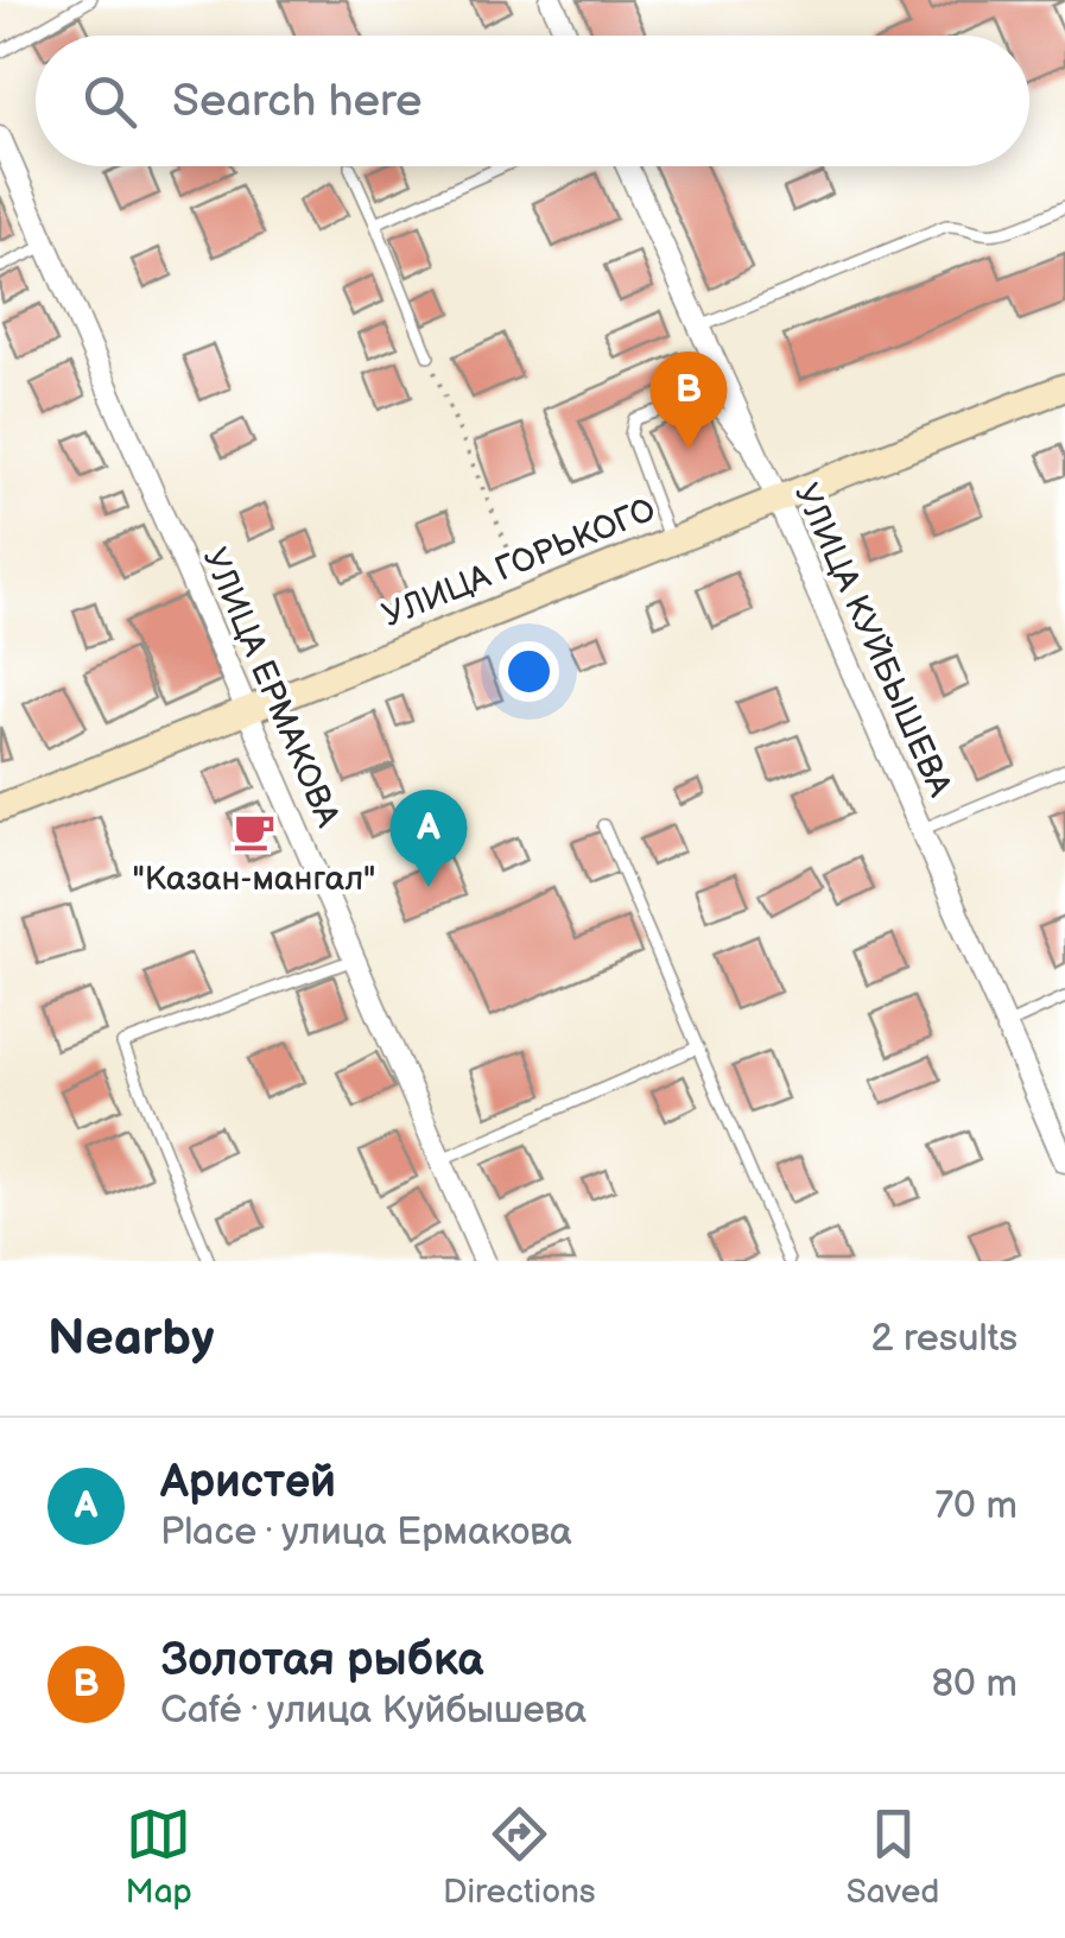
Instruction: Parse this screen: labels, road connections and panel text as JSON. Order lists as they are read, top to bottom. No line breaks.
{"streets":{"main road":["УЛИЦА ГОРЬКОГО"],"street":["УЛИЦА КУЙБЫШЕВА","УЛИЦА ЕРМАКОВА"]},"crossings":[["УЛИЦА ГОРЬКОГО","УЛИЦА КУЙБЫШЕВА"],["УЛИЦА ГОРЬКОГО","УЛИЦА ЕРМАКОВА"]],"places":{"cafe":["\"Казан-мангал\""]},"page":{"search":"Search here","pins":["B","A"],"heading":["Nearby","2 results"],"list":[{"mark":"A","name":"Аристей","note":"Place · улица Ермакова","value":"70 m"},{"mark":"B","name":"Золотая рыбка","note":"Café · улица Куйбышева","value":"80 m"}],"nav":["Map","Directions","Saved"]}}
